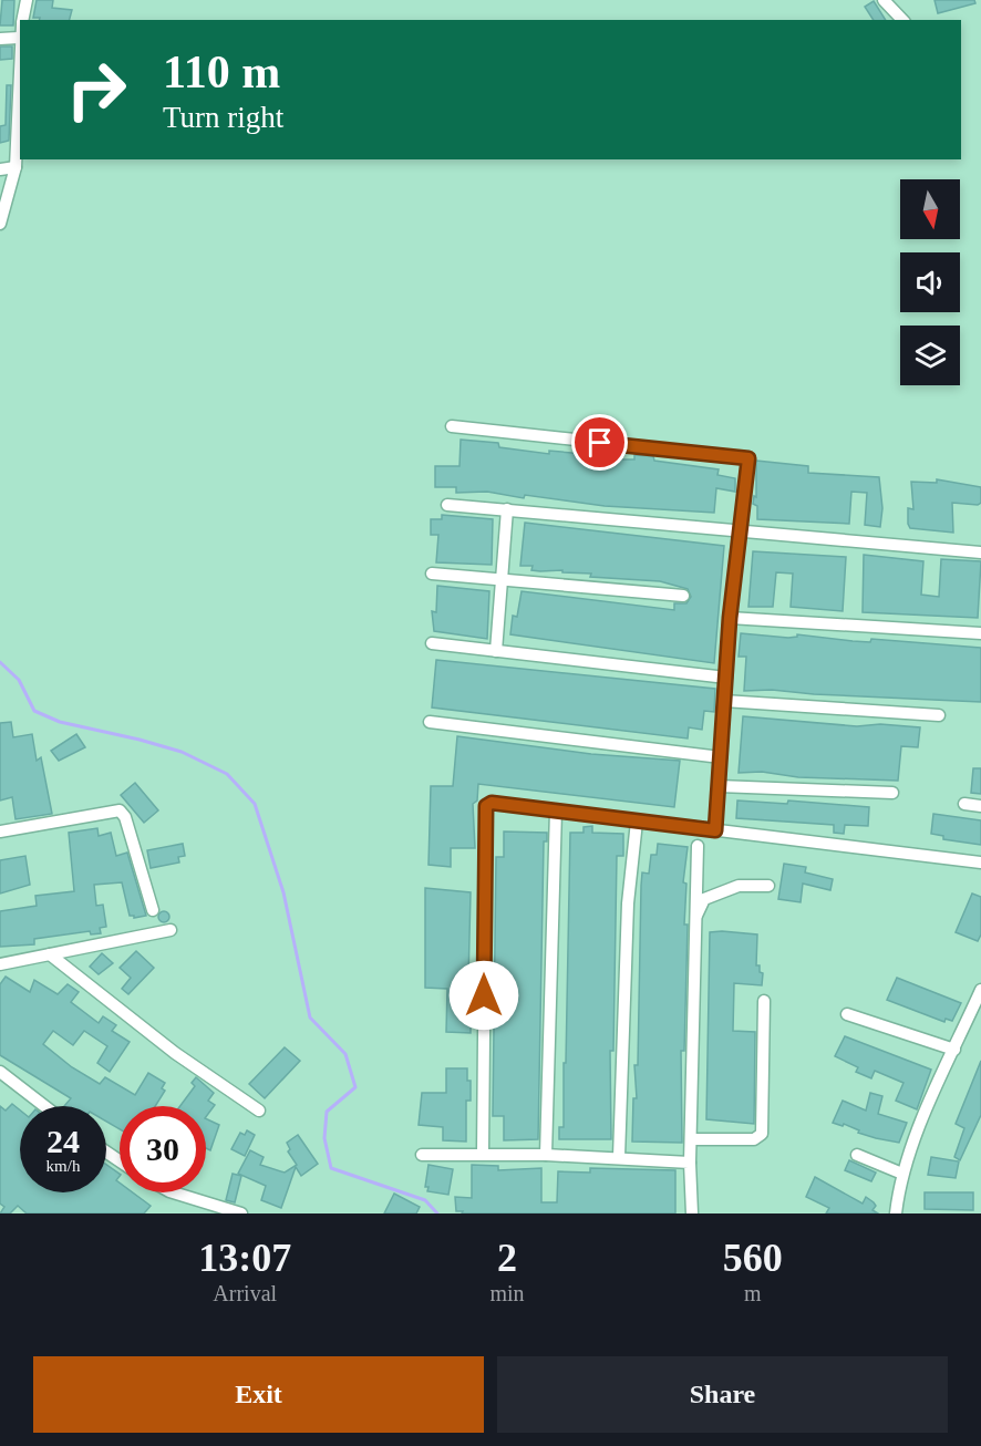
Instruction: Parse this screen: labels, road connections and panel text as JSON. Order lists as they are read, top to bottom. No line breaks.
{"north":"bottom","page":{"turn":["110 m","Turn right"],"speed":"24 km/h","limit":"30","eta":["13:07","Arrival","2","min","560","m"],"buttons":["Exit","Share"]}}
